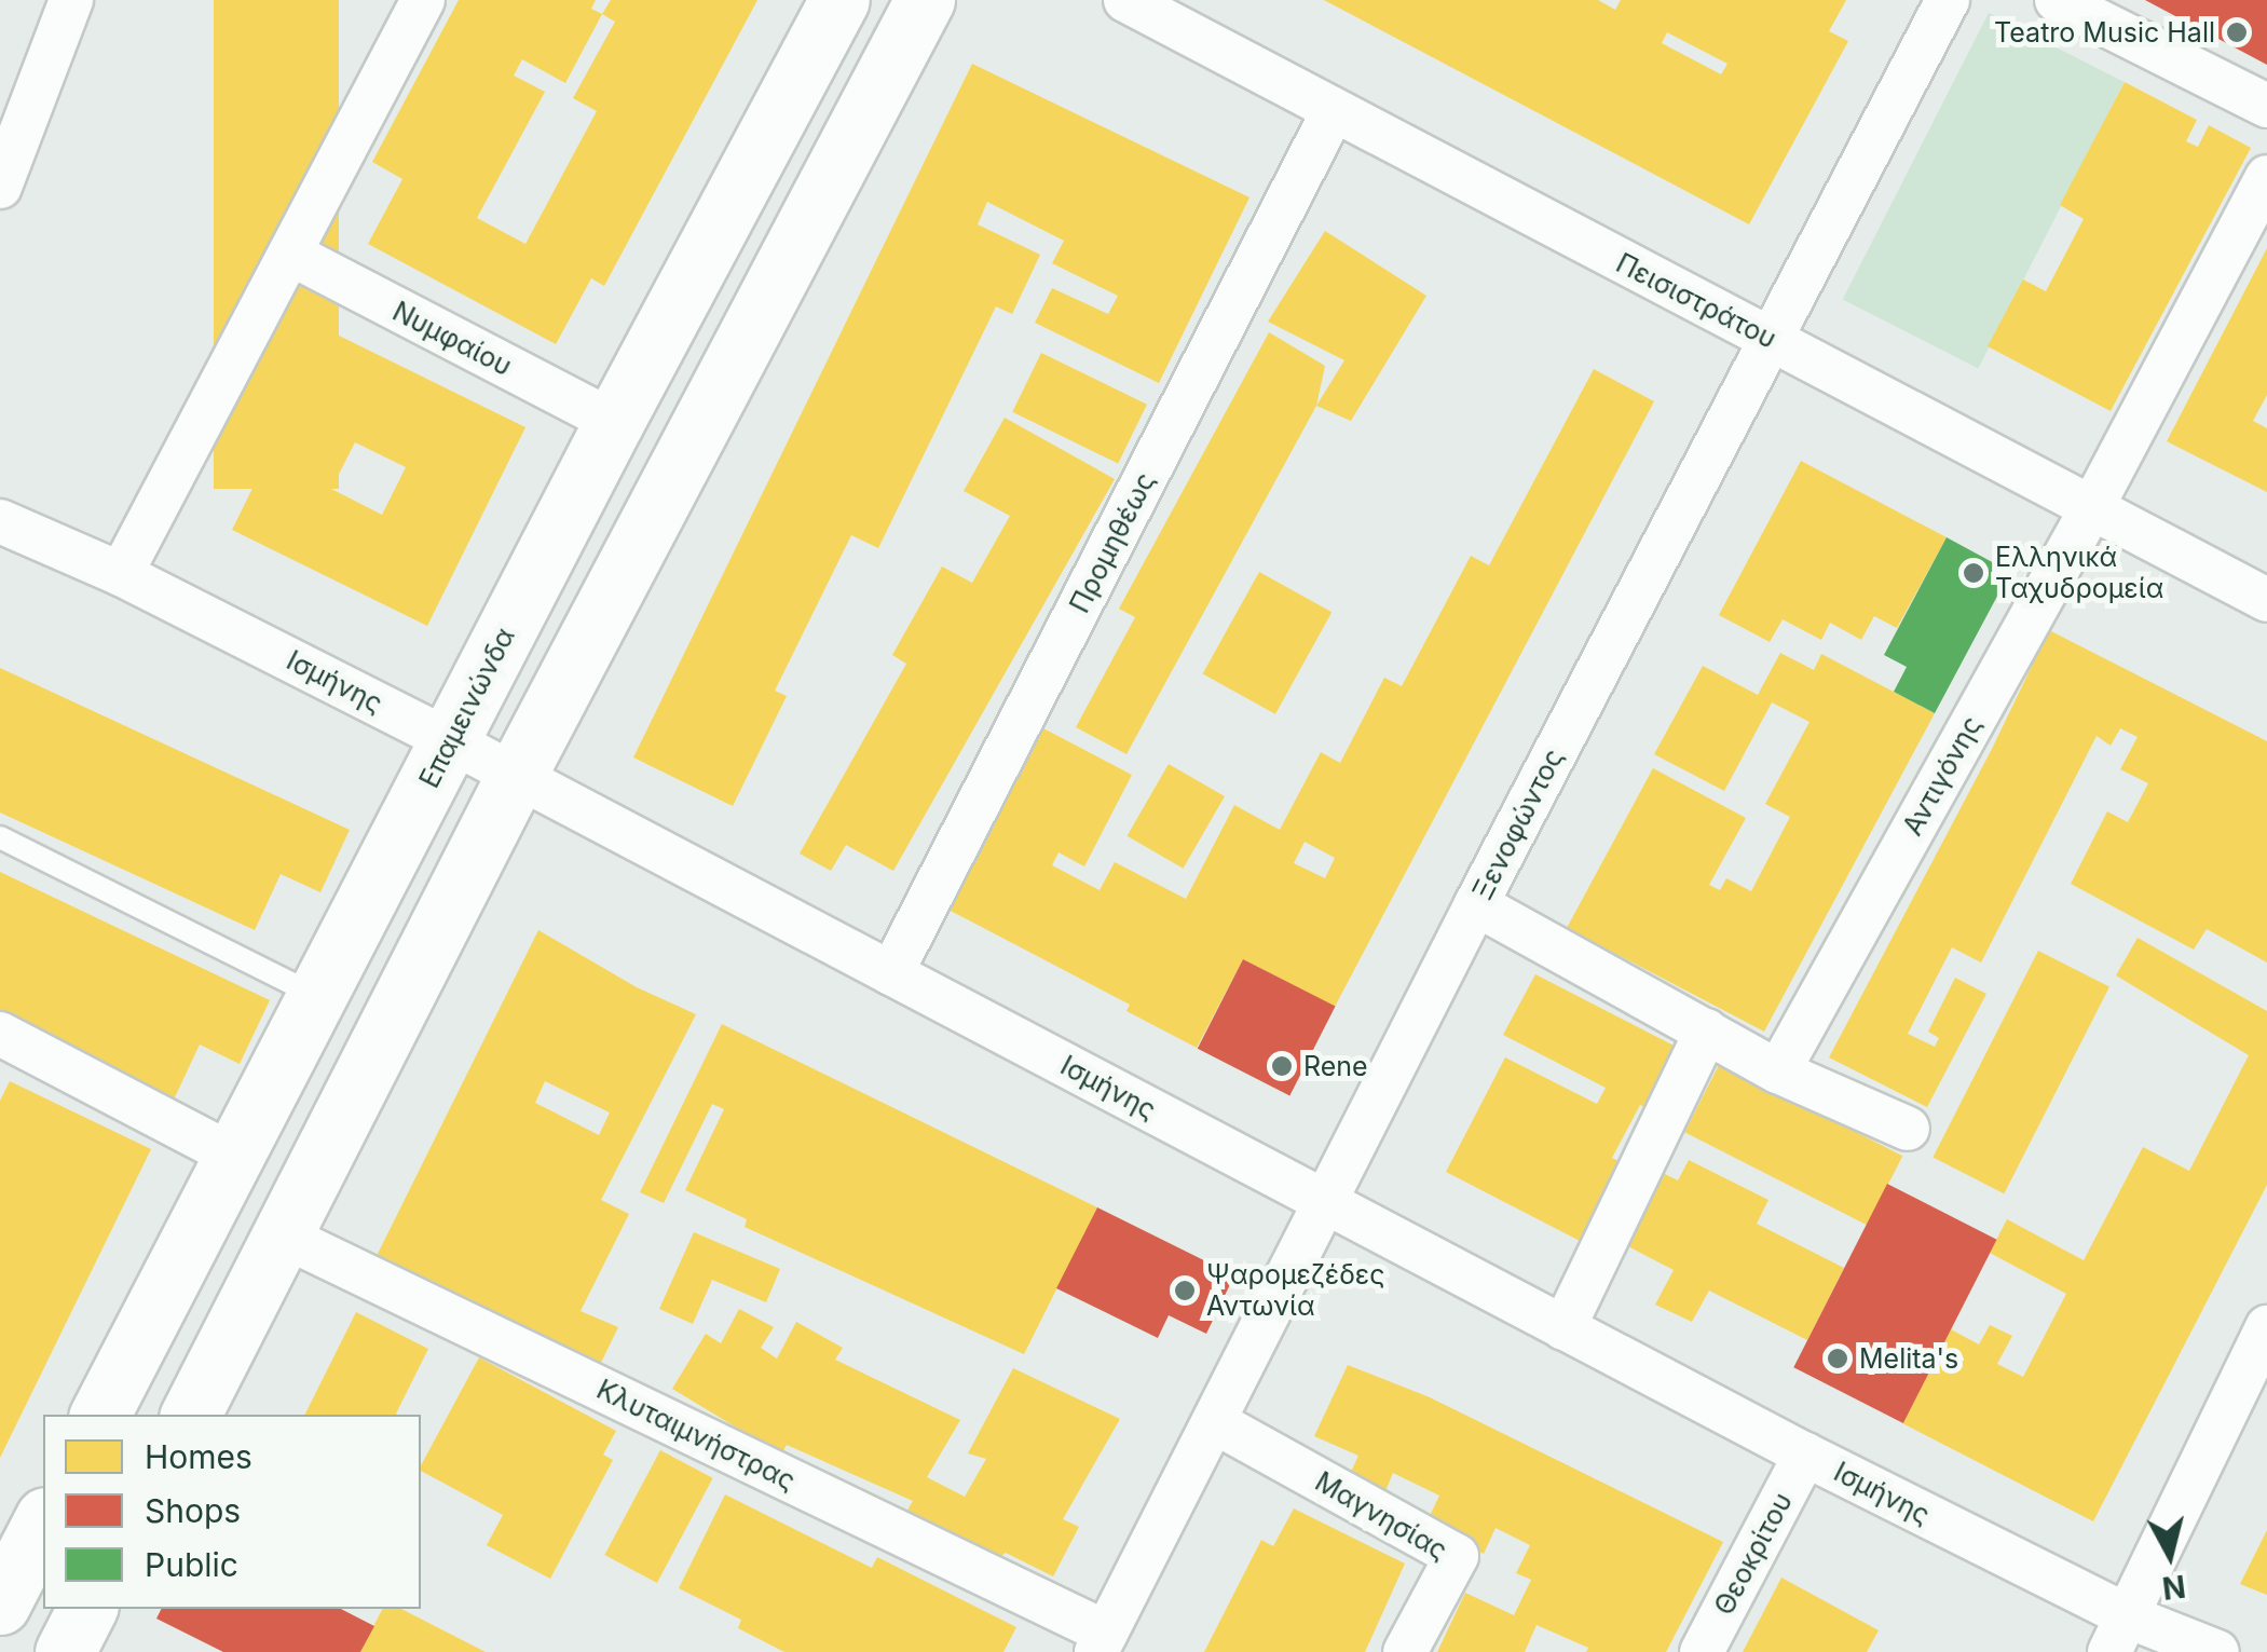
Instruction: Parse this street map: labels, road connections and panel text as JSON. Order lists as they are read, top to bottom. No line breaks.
{"streets":{"main road":["Επαμεινώνδα"],"street":["Πεισιστράτου","Νυμφαίου","Προμηθέως","Ισμήνης","Αντιγόνης","Ξενοφώντος","Κλυταιμνήστρας","Μαγνησίας","Θεοκρίτου"]},"crossings":[["Πεισιστράτου","Προμηθέως"],["Πεισιστράτου","Αντιγόνης"],["Πεισιστράτου","Ξενοφώντος"],["Νυμφαίου","Επαμεινώνδα"],["Προμηθέως","Ισμήνης"],["Ισμήνης","Επαμεινώνδα"],["Ισμήνης","Ξενοφώντος"],["Ισμήνης","Θεοκρίτου"],["Ξενοφώντος","Κλυταιμνήστρας"],["Ξενοφώντος","Μαγνησίας"]],"places":["Teatro Music Hall","Ελληνικά Ταχυδρομεία","Rene","Ψαρομεζέδες Αντωνία","Melita's"],"legend":["Homes","Shops","Public"],"north":"bottom"}
